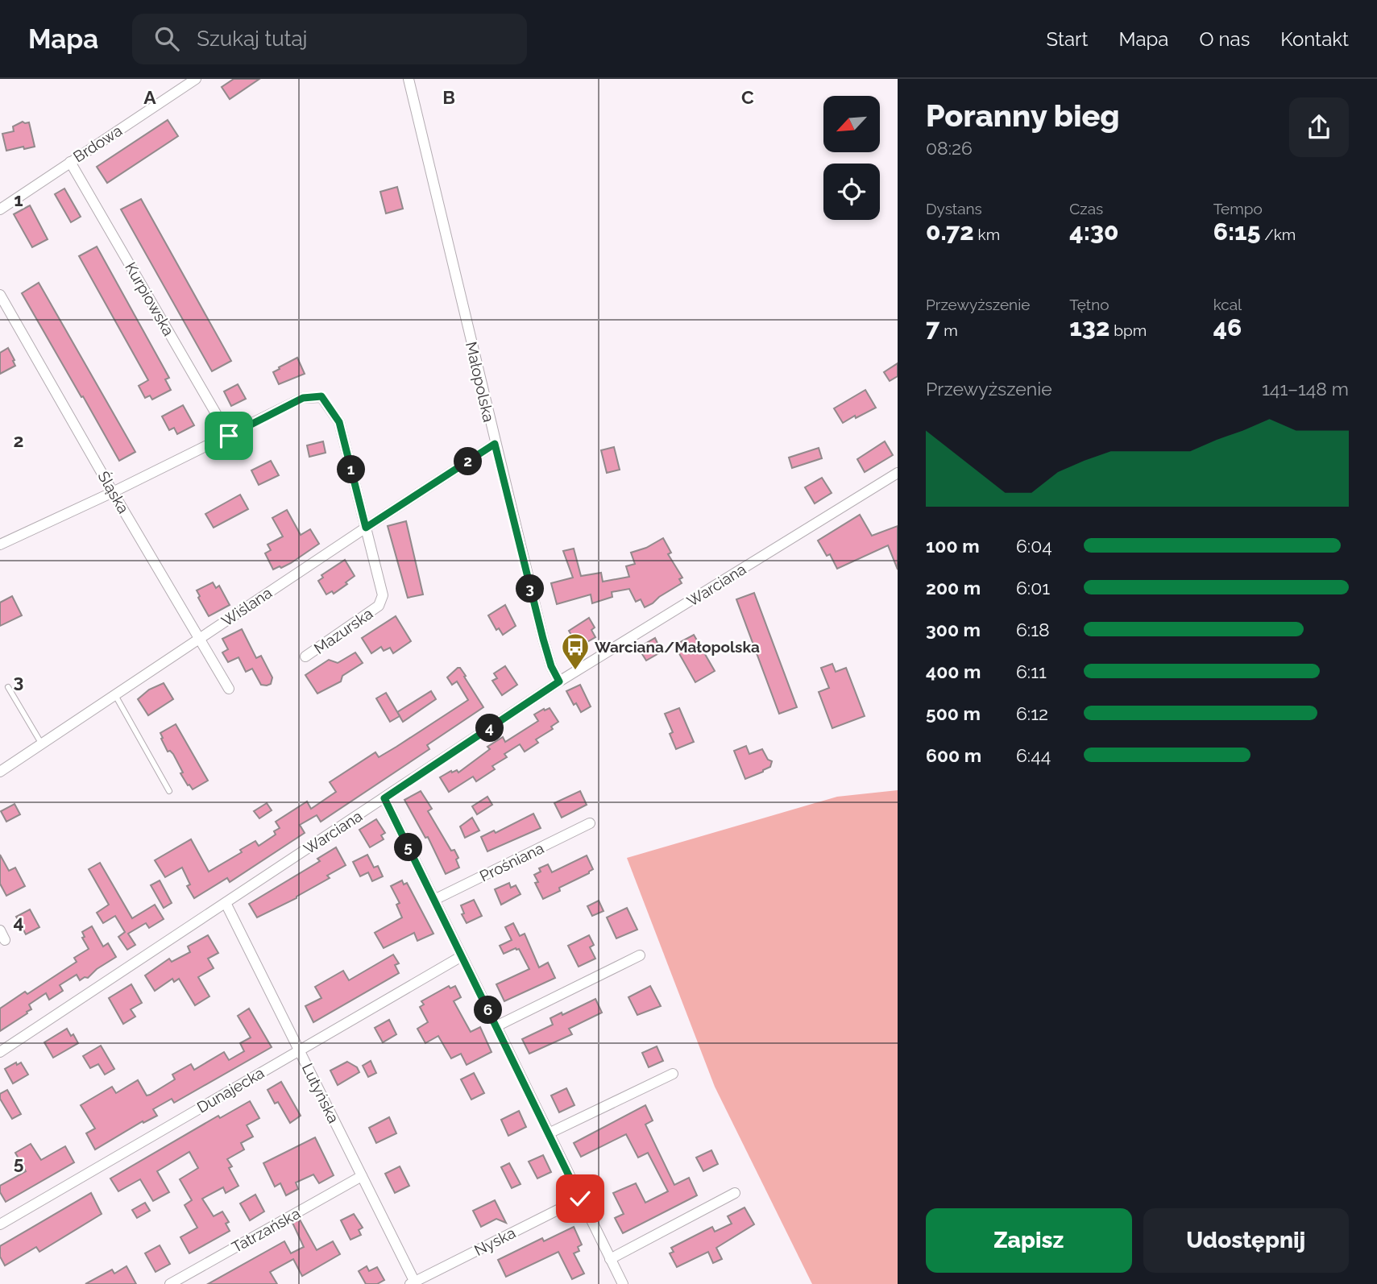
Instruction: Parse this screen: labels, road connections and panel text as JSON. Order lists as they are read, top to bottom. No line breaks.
{"streets":{"street":["Brdowa","Kurpiowska","Małopolska","Śląska","Warciana","Wiślana","Mazurska","Prośniana","Dunajecka","Lutyńska","Tatrzańska","Nyska"]},"crossings":[["Brdowa","Kurpiowska"],["Kurpiowska","Mazurska"],["Małopolska","Warciana"],["Małopolska","Wiślana"],["Śląska","Wiślana"],["Warciana","Lutyńska"],["Wiślana","Mazurska"],["Dunajecka","Lutyńska"],["Lutyńska","Tatrzańska"],["Lutyńska","Nyska"]],"places":{"bus stop":["Warciana/Małopolska"]},"north":"bottom left","page":{"header":"Mapa","search":"Szukaj tutaj","nav":["Start","Mapa","O nas","Kontakt"],"heading":["Poranny bieg","08:26"],"stats":[["Dystans","0.72 km"],["Czas","4:30"],["Tempo","6:15 /km"],["Przewyższenie","7 m"],["Tętno","132 bpm"],["kcal","46"]],"chart":["Przewyższenie","141–148 m"],"pins":["2","1","3","4","5","6"],"list":[{"name":"100 m","note":"6:04"},{"name":"200 m","note":"6:01"},{"name":"300 m","note":"6:18"},{"name":"400 m","note":"6:11"},{"name":"500 m","note":"6:12"},{"name":"600 m","note":"6:44"}],"buttons":["Zapisz","Udostępnij"]},"grid":{"columns":["A","B","C"],"rows":["1","2","3","4","5"]}}
